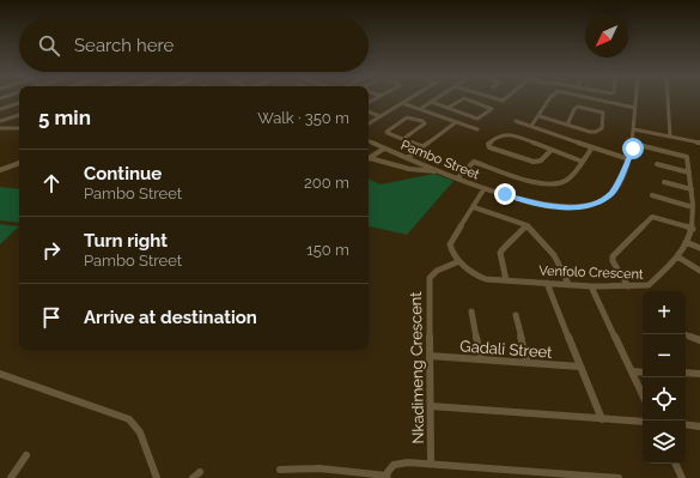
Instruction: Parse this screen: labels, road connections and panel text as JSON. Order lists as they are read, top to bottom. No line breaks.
{"streets":{"street":["Pambo Street","Venfolo Crescent","Gadali Street","Nkadimeng Crescent"]},"crossings":[["Venfolo Crescent","Nkadimeng Crescent"],["Gadali Street","Nkadimeng Crescent"]],"north":"bottom left","page":{"search":"Search here","heading":["5 min","Walk · 350 m"],"list":[["Continue","Pambo Street","200 m"],["Turn right","Pambo Street","150 m"],"Arrive at destination"],"map_buttons":["+","−"]}}
